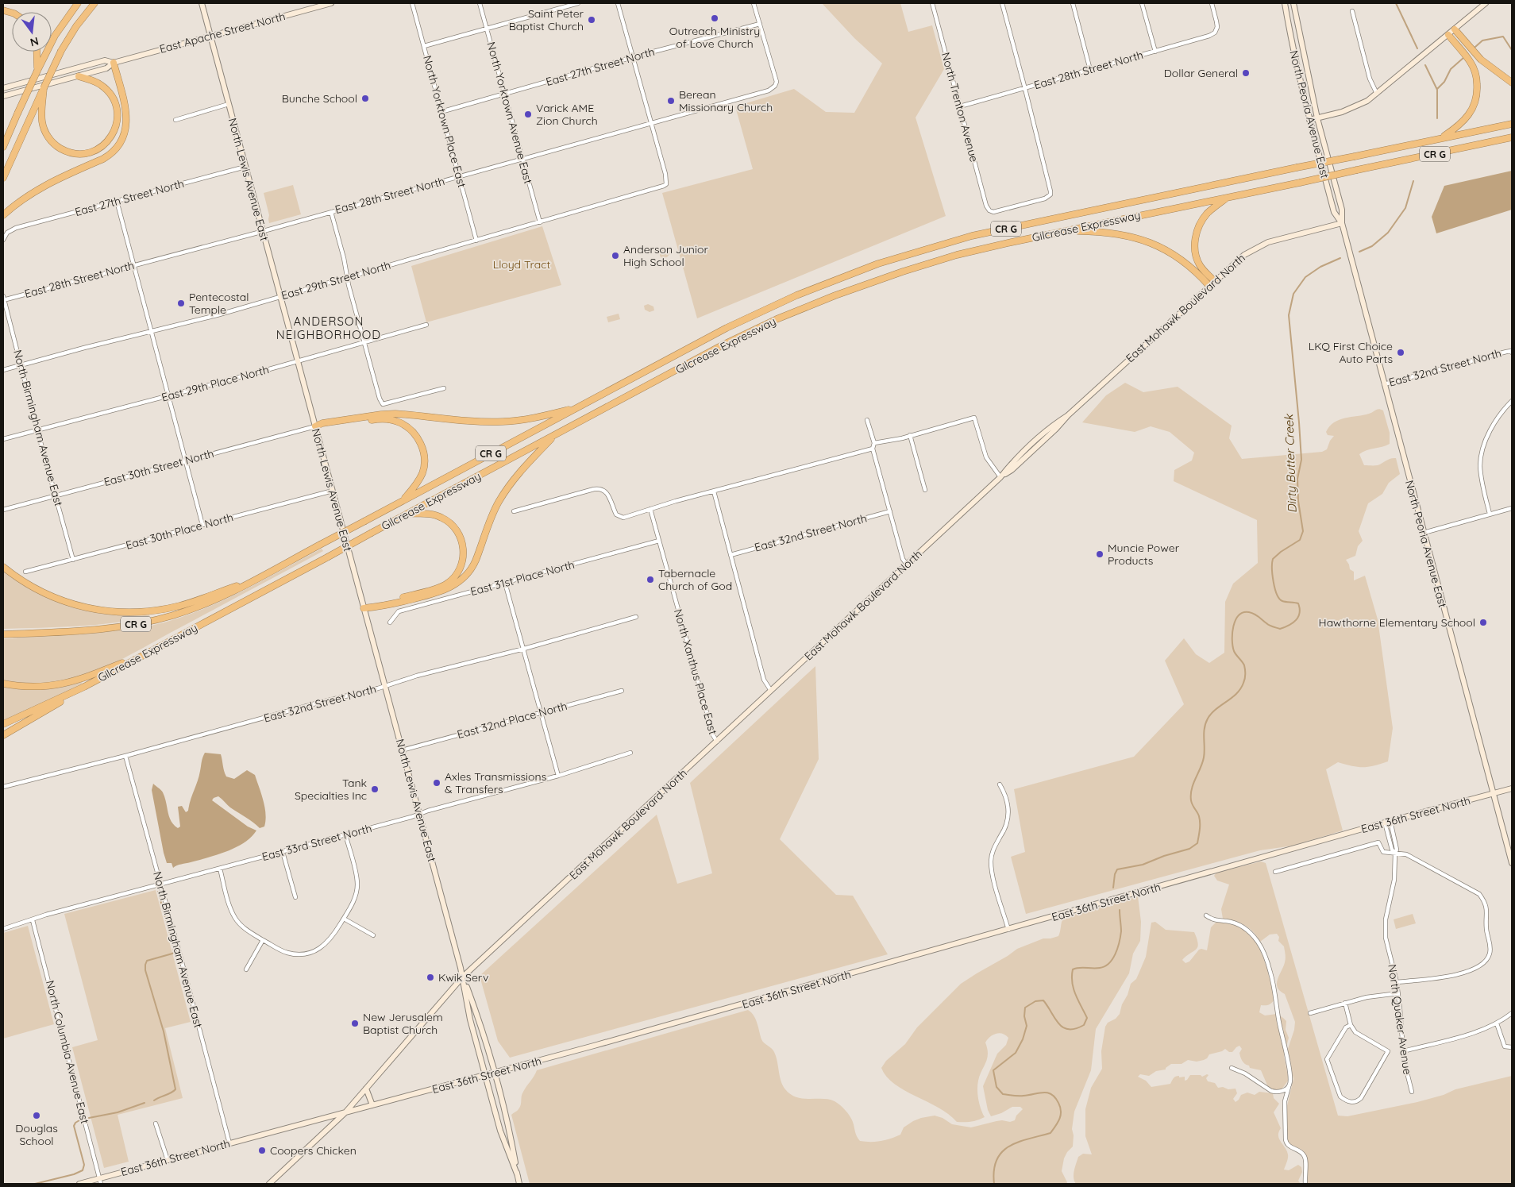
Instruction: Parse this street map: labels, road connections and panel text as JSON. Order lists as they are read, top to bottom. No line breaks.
{"streets":{"highway":["CR G","Gilcrease Expressway"],"main road":["East Apache Street North","North Peoria Avenue East","North Lewis Avenue East","East Mohawk Boulevard North","East 36th Street North"],"street":["East 27th Street North","East 28th Street North","North Trenton Avenue","North Yorktown Avenue East","North Yorktown Place East","East 29th Street North","East 32nd Street North","East 29th Place North","North Birmingham Avenue East","East 30th Street North","East 30th Place North","East 31st Place North","North Xanthus Place East","East 32nd Place North","East 33rd Street North","North Quaker Avenue","North Columbia Avenue East"]},"crossings":[["East Apache Street North","North Lewis Avenue East"],["East 27th Street North","East 28th Street North"],["East 27th Street North","North Yorktown Avenue East"],["East 27th Street North","North Yorktown Place East"],["East 27th Street North","North Lewis Avenue East"],["East 28th Street North","North Trenton Avenue"],["East 28th Street North","North Yorktown Avenue East"],["East 28th Street North","North Yorktown Place East"],["East 28th Street North","North Lewis Avenue East"],["East 28th Street North","East 29th Street North"],["East 28th Street North","North Birmingham Avenue East"],["North Yorktown Avenue East","East 29th Street North"],["North Peoria Avenue East","East Mohawk Boulevard North"],["North Peoria Avenue East","East 32nd Street North"],["North Peoria Avenue East","East 36th Street North"],["North Yorktown Place East","East 29th Street North"],["North Lewis Avenue East","East 29th Street North"],["North Lewis Avenue East","East Mohawk Boulevard North"],["North Lewis Avenue East","East 32nd Street North"],["North Lewis Avenue East","East 29th Place North"],["North Lewis Avenue East","East 30th Street North"],["North Lewis Avenue East","East 30th Place North"],["North Lewis Avenue East","East 32nd Place North"],["North Lewis Avenue East","East 36th Street North"],["North Lewis Avenue East","East 33rd Street North"],["East 29th Street North","North Birmingham Avenue East"],["East Mohawk Boulevard North","North Xanthus Place East"],["East Mohawk Boulevard North","East 36th Street North"],["East 32nd Street North","North Birmingham Avenue East"],["East 29th Place North","North Birmingham Avenue East"],["North Birmingham Avenue East","East 30th Street North"],["North Birmingham Avenue East","East 30th Place North"],["North Birmingham Avenue East","East 36th Street North"],["North Birmingham Avenue East","East 33rd Street North"],["East 31st Place North","North Xanthus Place East"],["East 36th Street North","North Quaker Avenue"],["East 36th Street North","North Columbia Avenue East"],["East 33rd Street North","North Columbia Avenue East"]],"districts":["ANDERSON NEIGHBORHOOD"],"water":["Dirty Butter Creek"],"parks":["Lloyd Tract"],"places":["Outreach Ministry of Love Church","Saint Peter Baptist Church","Dollar General","Bunche School","Berean Missionary Church","Varick AME Zion Church","Anderson Junior High School","Pentecostal Temple","LKQ First Choice Auto Parts","Muncie Power Products","Tabernacle Church of God","Hawthorne Elementary School","Axles Transmissions & Transfers","Tank Specialties Inc","Kwik Serv","New Jerusalem Baptist Church","Douglas School","Coopers Chicken"],"north":"bottom"}
